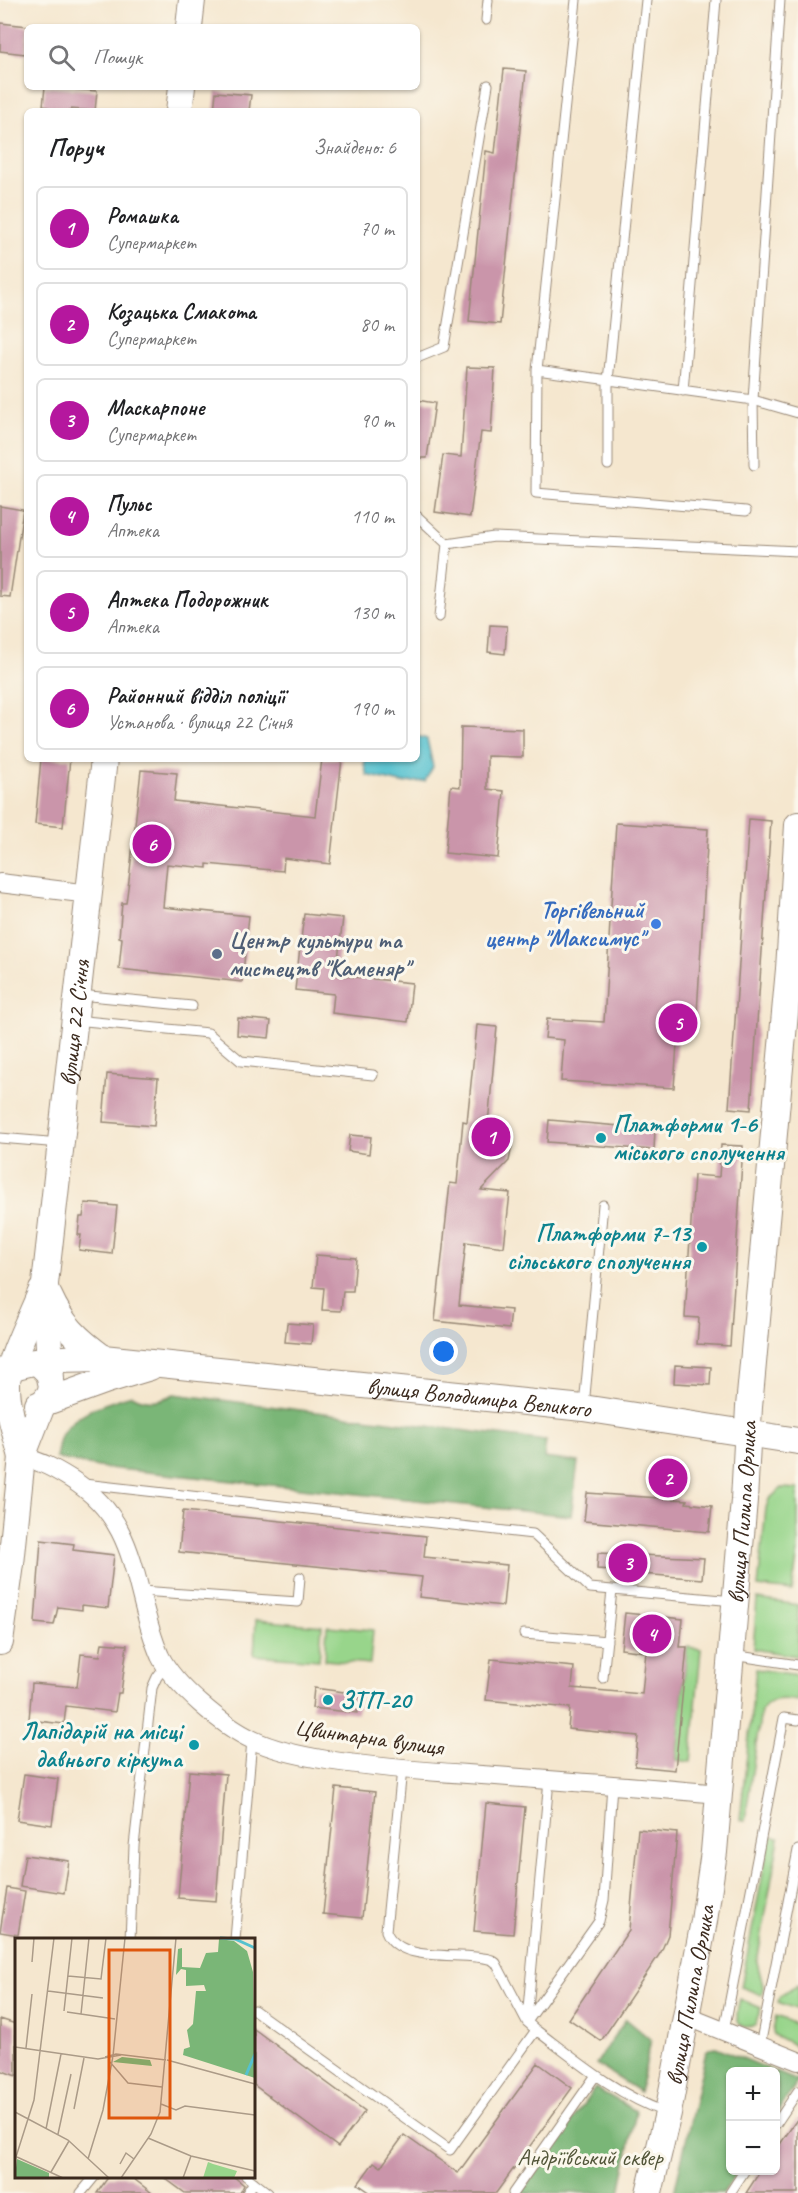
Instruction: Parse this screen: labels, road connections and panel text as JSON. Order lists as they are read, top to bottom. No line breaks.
{"streets":{"main road":["вулиця 22 Січня","вулиця Володимира Великого","вулиця Пилипа Орлика"],"street":["Цвинтарна вулиця"]},"crossings":[["вулиця Володимира Великого","вулиця Пилипа Орлика"],["вулиця Пилипа Орлика","Цвинтарна вулиця"]],"parks":["Андріївський сквер"],"places":["Торгівельний центр \"Максимус\"","Центр культури та мистецтв \"Каменяр\"","Платформи 1-6 міського сполучення","Платформи 7-13 сільського сполучення","ЗТП-20","Лапідарій на місці давнього кіркута"],"page":{"search":"Пошук","heading":["Поруч","Знайдено: 6"],"list":[{"mark":"1","name":"Ромашка","note":"Супермаркет","value":"70 m"},{"mark":"2","name":"Козацька Смакота","note":"Супермаркет","value":"80 m"},{"mark":"3","name":"Маскарпоне","note":"Супермаркет","value":"90 m"},{"mark":"4","name":"Пульс","note":"Аптека","value":"110 m"},{"mark":"5","name":"Аптека Подорожник","note":"Аптека","value":"130 m"},{"mark":"6","name":"Районний відділ поліції","note":"Установа · вулиця 22 Січня","value":"190 m"}],"pins":["6","5","1","2","3","4"],"map_buttons":["+","−"]}}
